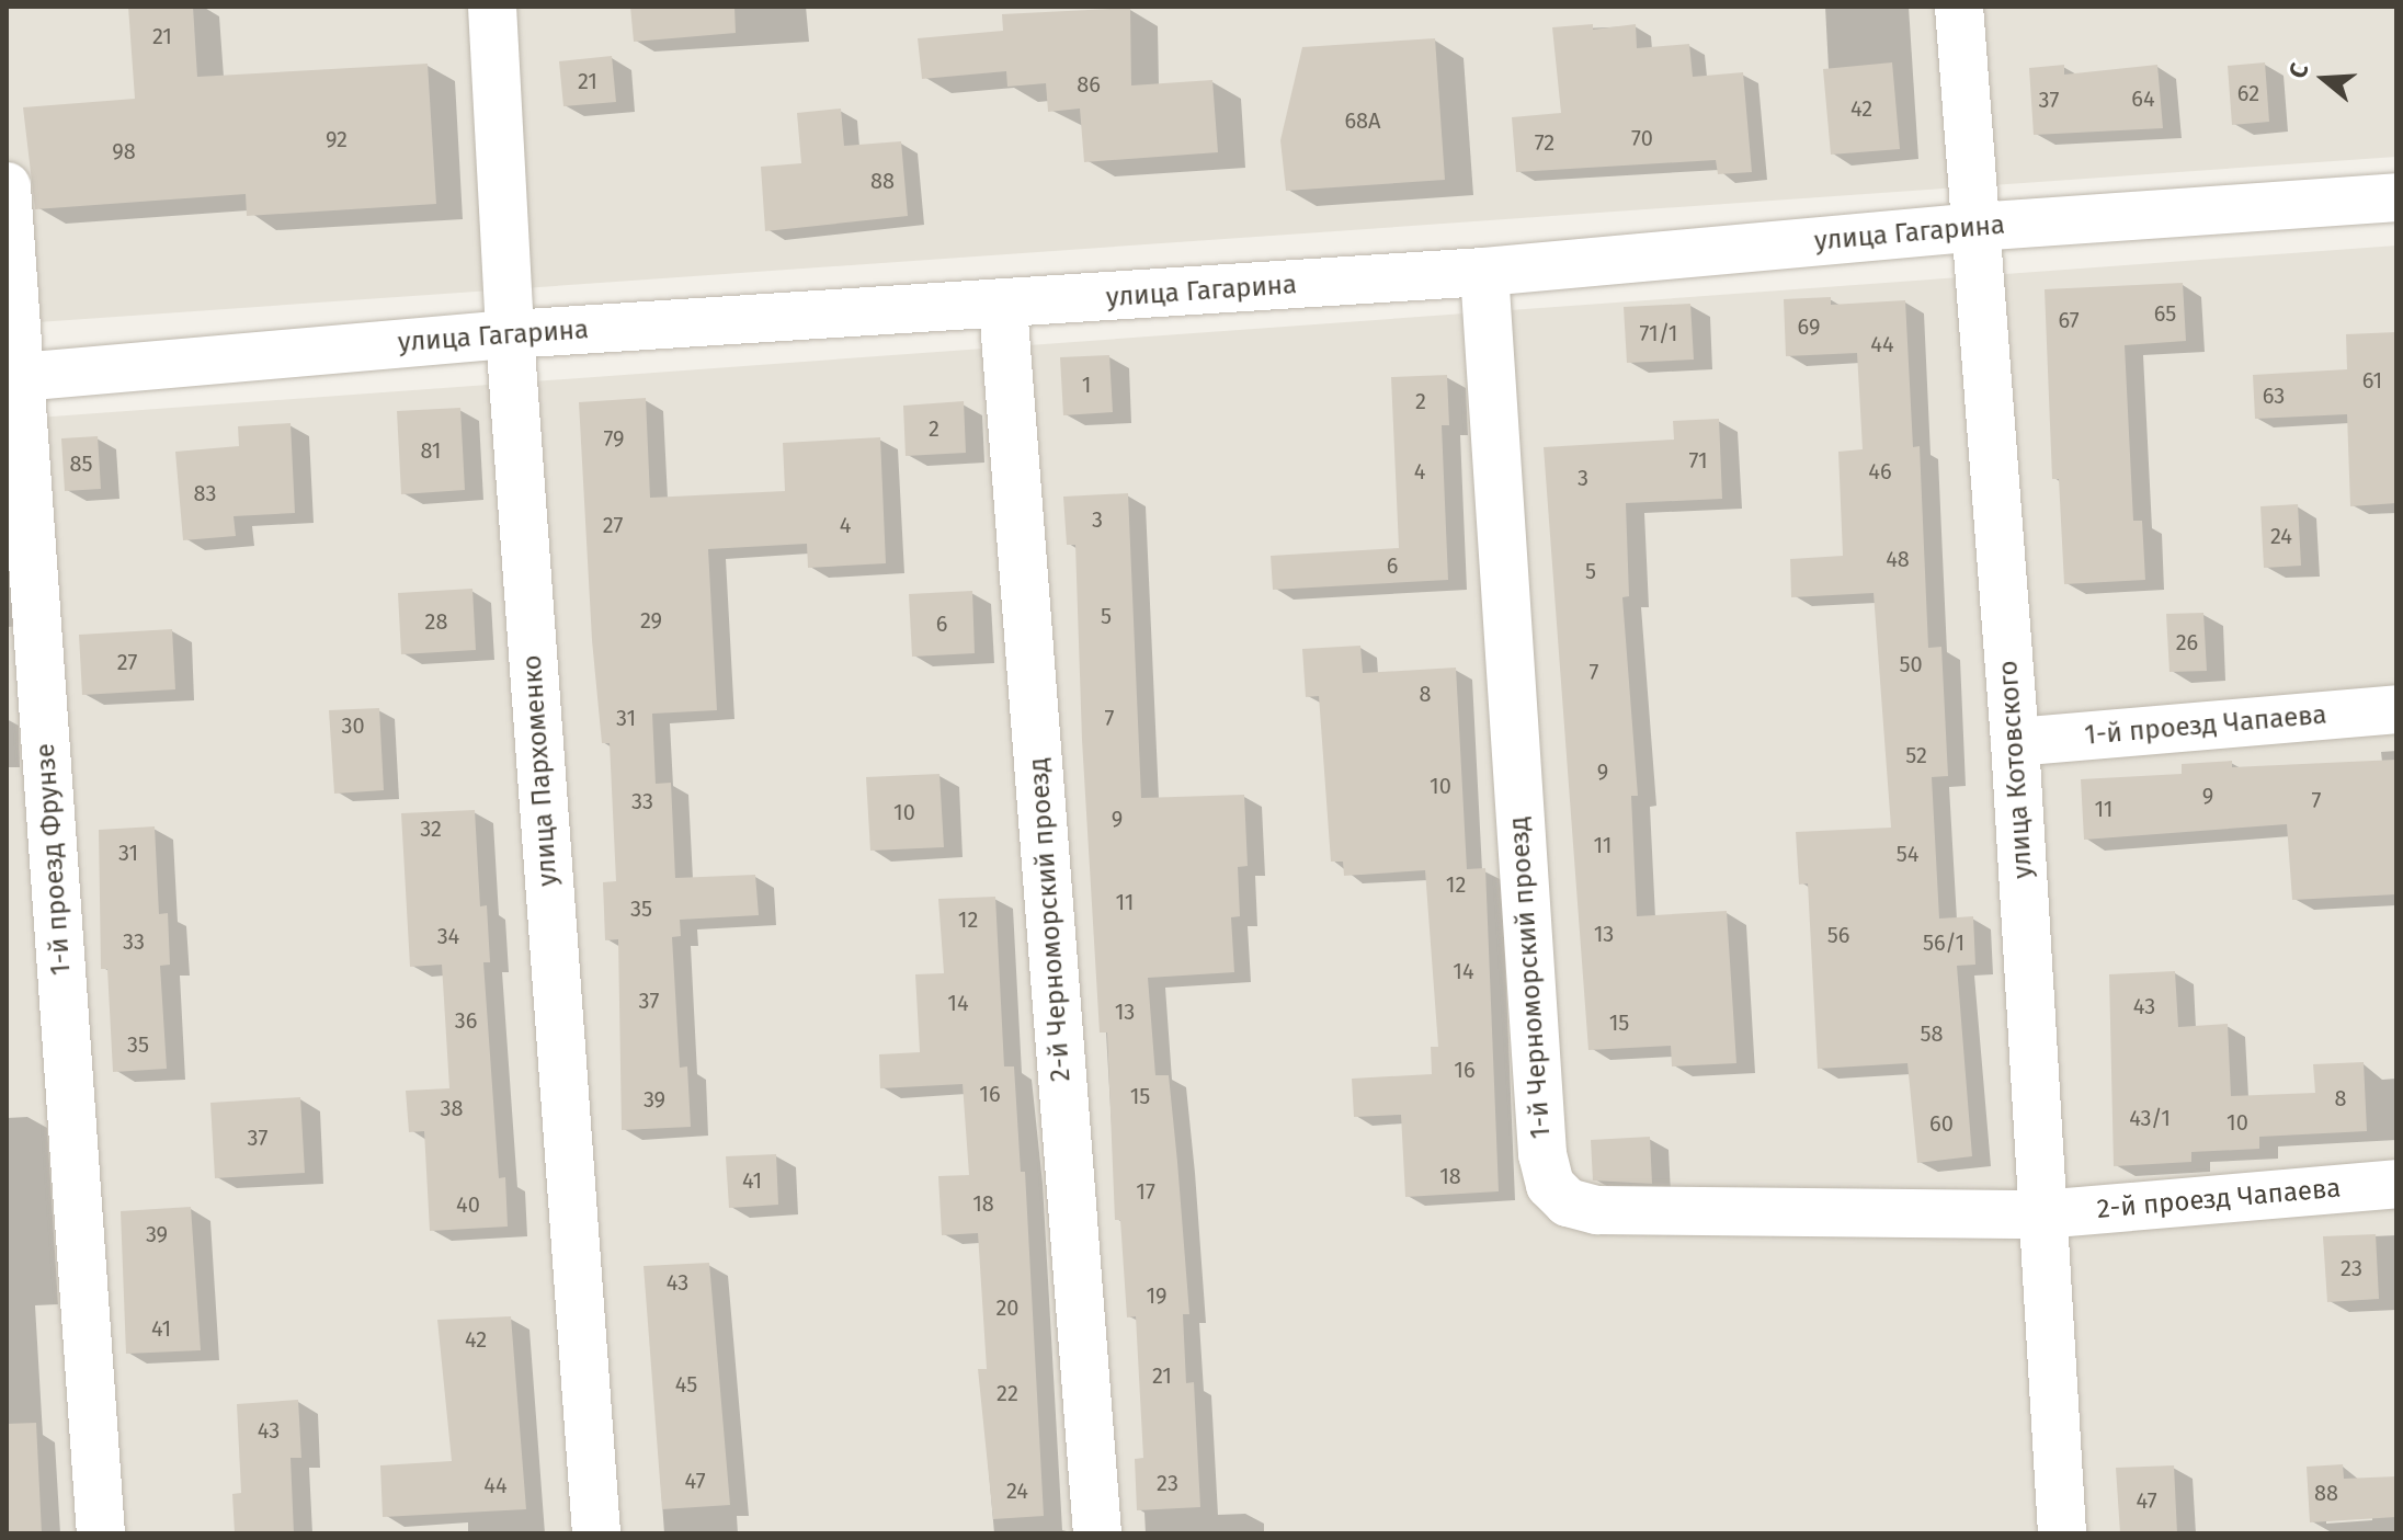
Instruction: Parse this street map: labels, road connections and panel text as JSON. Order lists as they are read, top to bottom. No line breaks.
{"streets":{"street":["улица Гагарина","1-й проезд Чапаева","улица Котовского","улица Пархоменко","1-й проезд Фрунзе","2-й Черноморский проезд","1-й Черноморский проезд","2-й проезд Чапаева"]},"crossings":[["улица Гагарина","улица Котовского"],["улица Гагарина","улица Пархоменко"],["улица Гагарина","1-й проезд Фрунзе"],["улица Гагарина","2-й Черноморский проезд"],["улица Гагарина","1-й Черноморский проезд"],["1-й проезд Чапаева","улица Котовского"],["улица Котовского","1-й Черноморский проезд"],["улица Котовского","2-й проезд Чапаева"],["1-й Черноморский проезд","2-й проезд Чапаева"]],"house_numbers":["21","21","86","62","64","37","42","68А","70","92","72","98","88","65","67","69","71/1","44","61","1","63","2","2","79","81","71","85","4","46","3","83","3","27","4","24","48","6","5","5","29","28","6","26","27","50","7","8","31","7","30","52","9","10","9","7","33","11","10","9","32","11","31","54","12","11","35","12","13","56","34","33","56/1","14","37","14","43","13","36","15","58","35","16","16","15","8","39","38","43/1","10","60","37","18","41","17","18","40","39","23","43","19","20","41","42","21","45","22","43","47","23","44","24","88","47"],"north":"left"}
